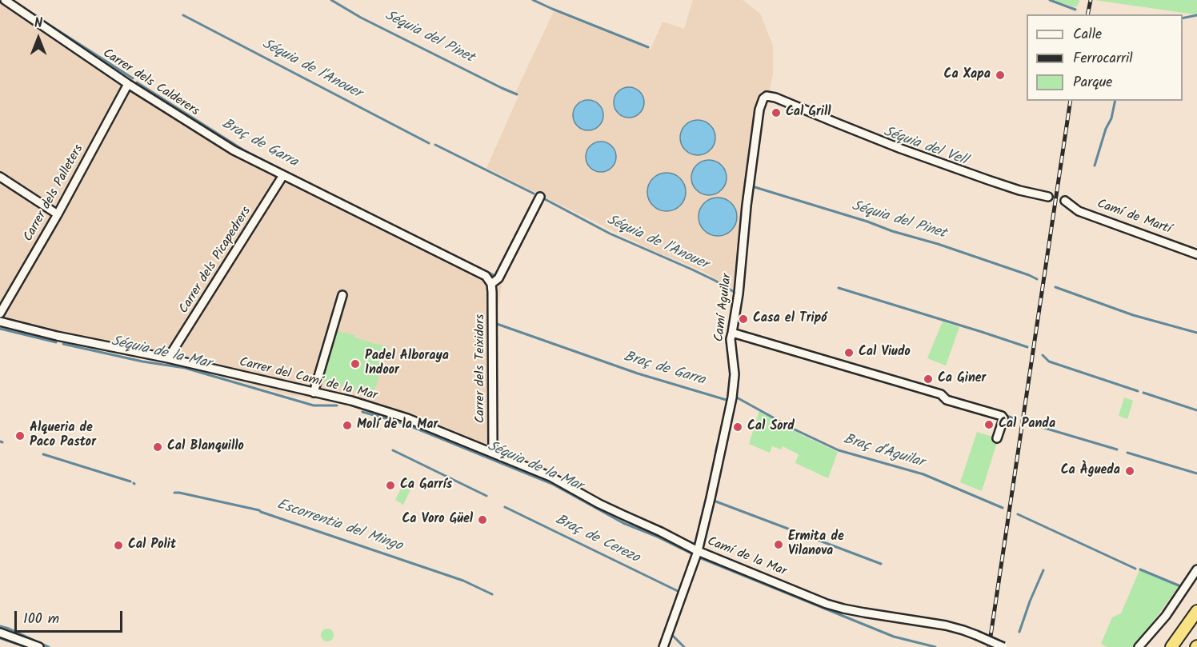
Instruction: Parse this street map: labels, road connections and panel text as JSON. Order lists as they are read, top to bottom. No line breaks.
{"streets":{"street":["Carrer dels Calderers","Carrer dels Palleters","Camí de Martí","Carrer dels Picapedrers","Camí Aguilar","Carrer dels Teixidors","Carrer del Camí de la Mar","Camí de la Mar"]},"crossings":[["Carrer dels Calderers","Carrer dels Palleters"],["Carrer dels Calderers","Carrer dels Picapedrers"],["Carrer dels Calderers","Carrer dels Teixidors"],["Carrer dels Picapedrers","Carrer del Camí de la Mar"],["Camí Aguilar","Camí de la Mar"],["Carrer dels Teixidors","Carrer del Camí de la Mar"],["Carrer dels Teixidors","Camí de la Mar"],["Carrer del Camí de la Mar","Camí de la Mar"]],"water":["Séquia del Pinet","Séquia de l'Anouer","Braç de Garra","Séquia del Vell","Séquia de la Mar","Braç d'Aguilar","Escorrentia del Mingo","Braç de Cerezo"],"places":["Ca Xapa","Cal Grill","Casa el Tripó","Cal Viudo","Padel Alboraya Indoor","Ca Giner","Cal Panda","Molí de la Mar","Cal Sord","Alqueria de Paco Pastor","Cal Blanquillo","Ca Àgueda","Ca Garrís","Ca Voro Güel","Ermita de Vilanova","Cal Polit"],"legend":["Calle","Ferrocarril","Parque"],"scale_bar":"100 m","north":"top"}
